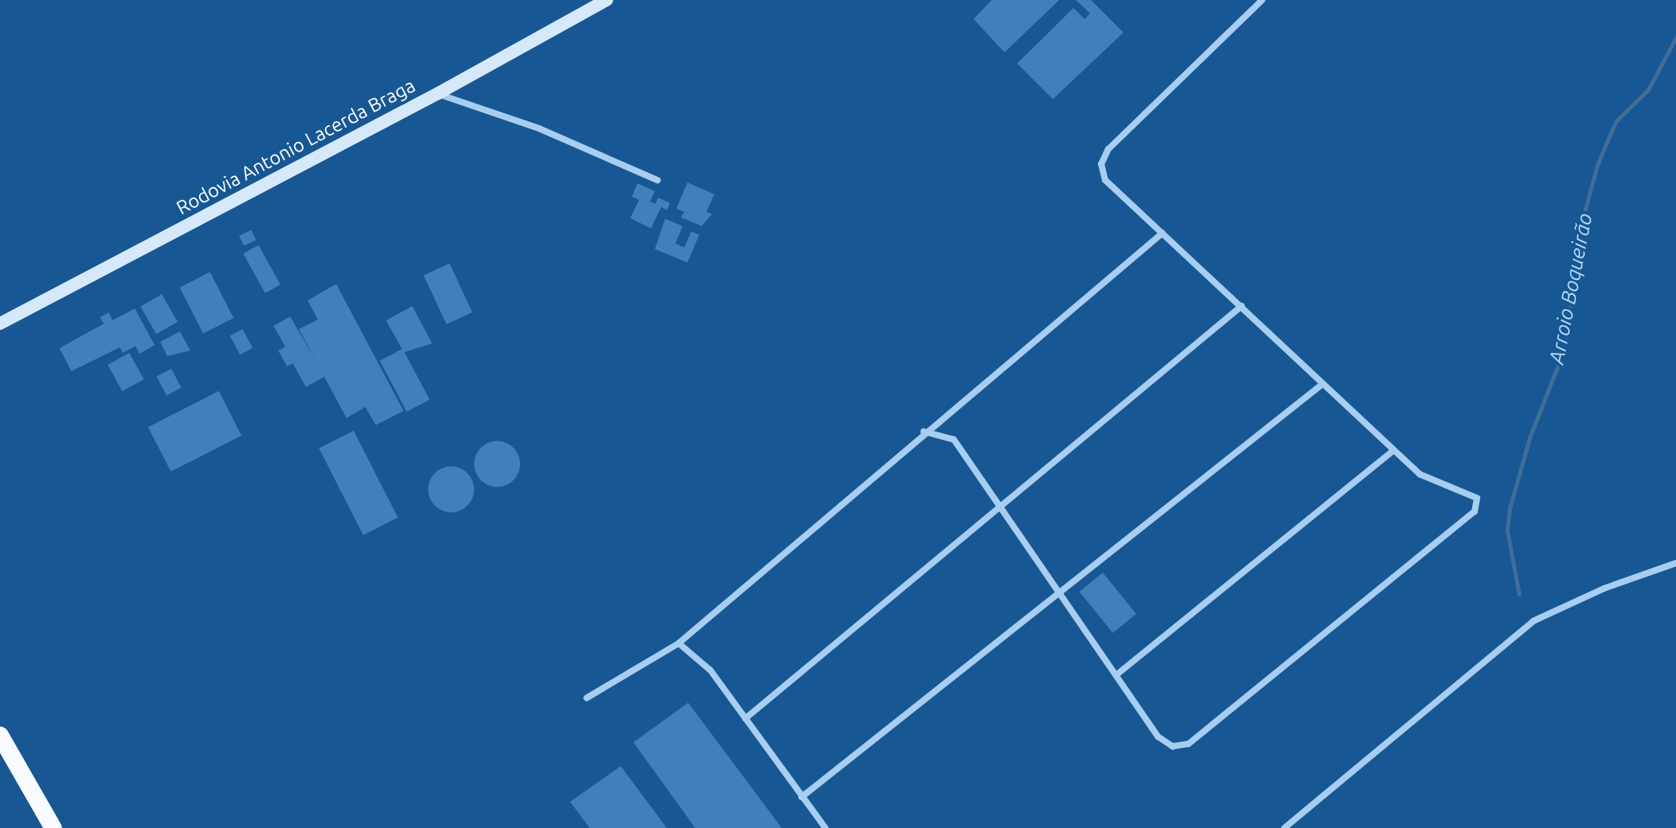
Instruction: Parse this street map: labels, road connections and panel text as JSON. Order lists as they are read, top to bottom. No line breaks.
{"streets":{"main road":["Rodovia Antonio Lacerda Braga"]},"water":["Arroio Boqueirão"]}
